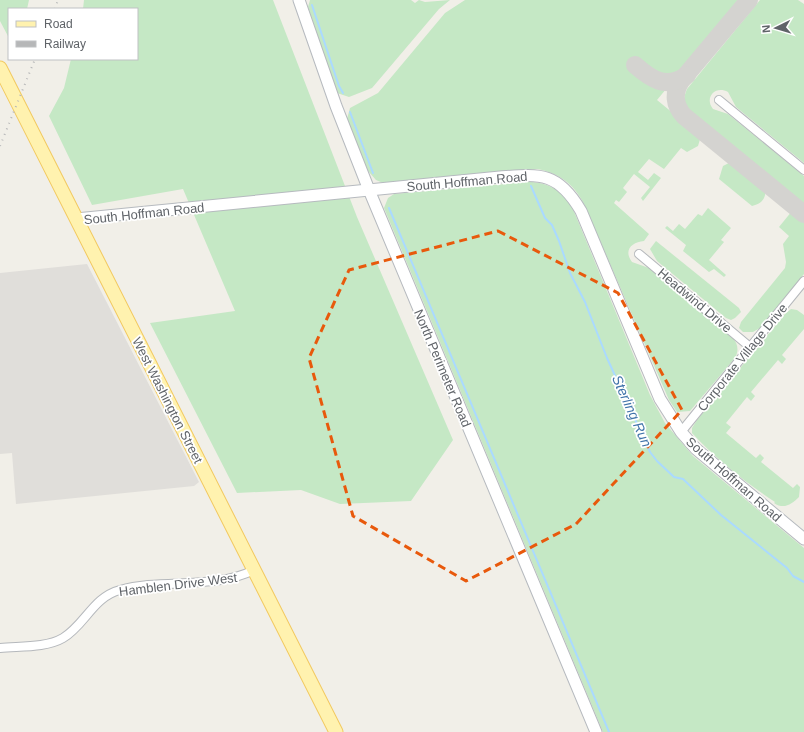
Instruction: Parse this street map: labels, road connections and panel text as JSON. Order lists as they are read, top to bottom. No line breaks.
{"streets":{"main road":["West Washington Street"],"street":["South Hoffman Road","Headwind Drive","Corporate Village Drive","North Perimeter Road","Hamblen Drive West"]},"crossings":[["South Hoffman Road","Corporate Village Drive"],["South Hoffman Road","North Perimeter Road"],["South Hoffman Road","West Washington Street"],["Headwind Drive","Corporate Village Drive"],["West Washington Street","Hamblen Drive West"]],"water":["Sterling Run"],"legend":["Road","Railway"],"north":"left"}
